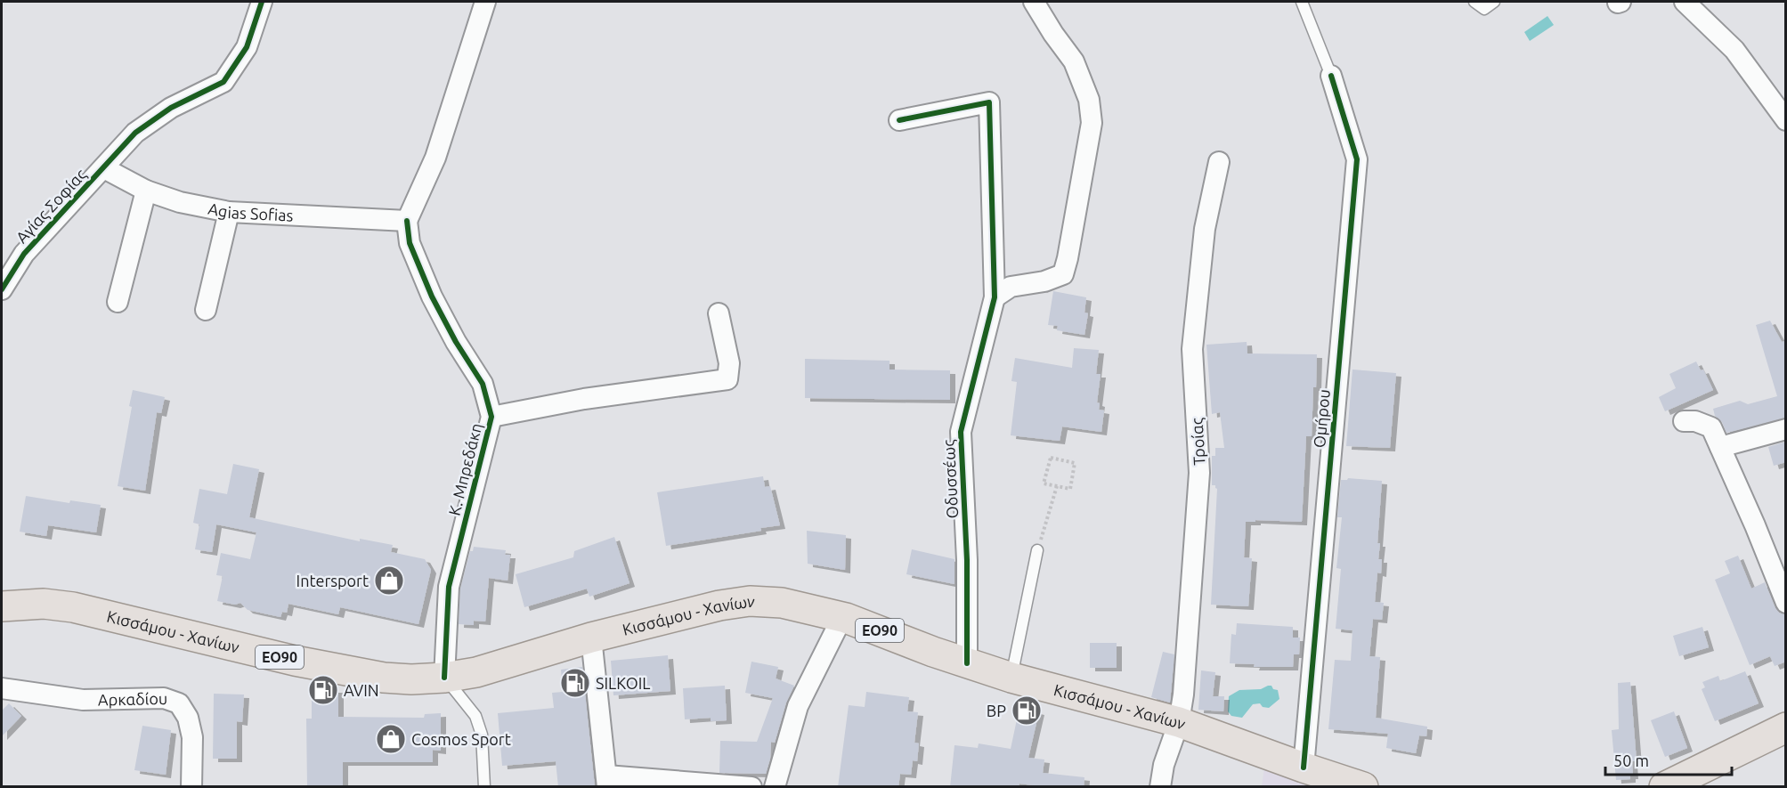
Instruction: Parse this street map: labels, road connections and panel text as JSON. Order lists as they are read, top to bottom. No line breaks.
{"streets":{"main road":["Κισσάμου - Χανίων","ΕΟ90"],"street":["Αγίας Σοφίας","Agias Sofias","Ομήρου","Τροίας","Κ. Μπρεδάκη","Οδυσσέως","Αρκαδίου"]},"crossings":[["Αγίας Σοφίας","Agias Sofias"],["Agias Sofias","Κ. Μπρεδάκη"],["Ομήρου","Κισσάμου - Χανίων"],["Τροίας","Κισσάμου - Χανίων"],["Κ. Μπρεδάκη","Κισσάμου - Χανίων"],["Οδυσσέως","Κισσάμου - Χανίων"]],"places":{"shop":["Intersport","Cosmos Sport"],"fuel station":["SILKOIL","AVIN","BP"]},"scale_bar":"50 m"}
